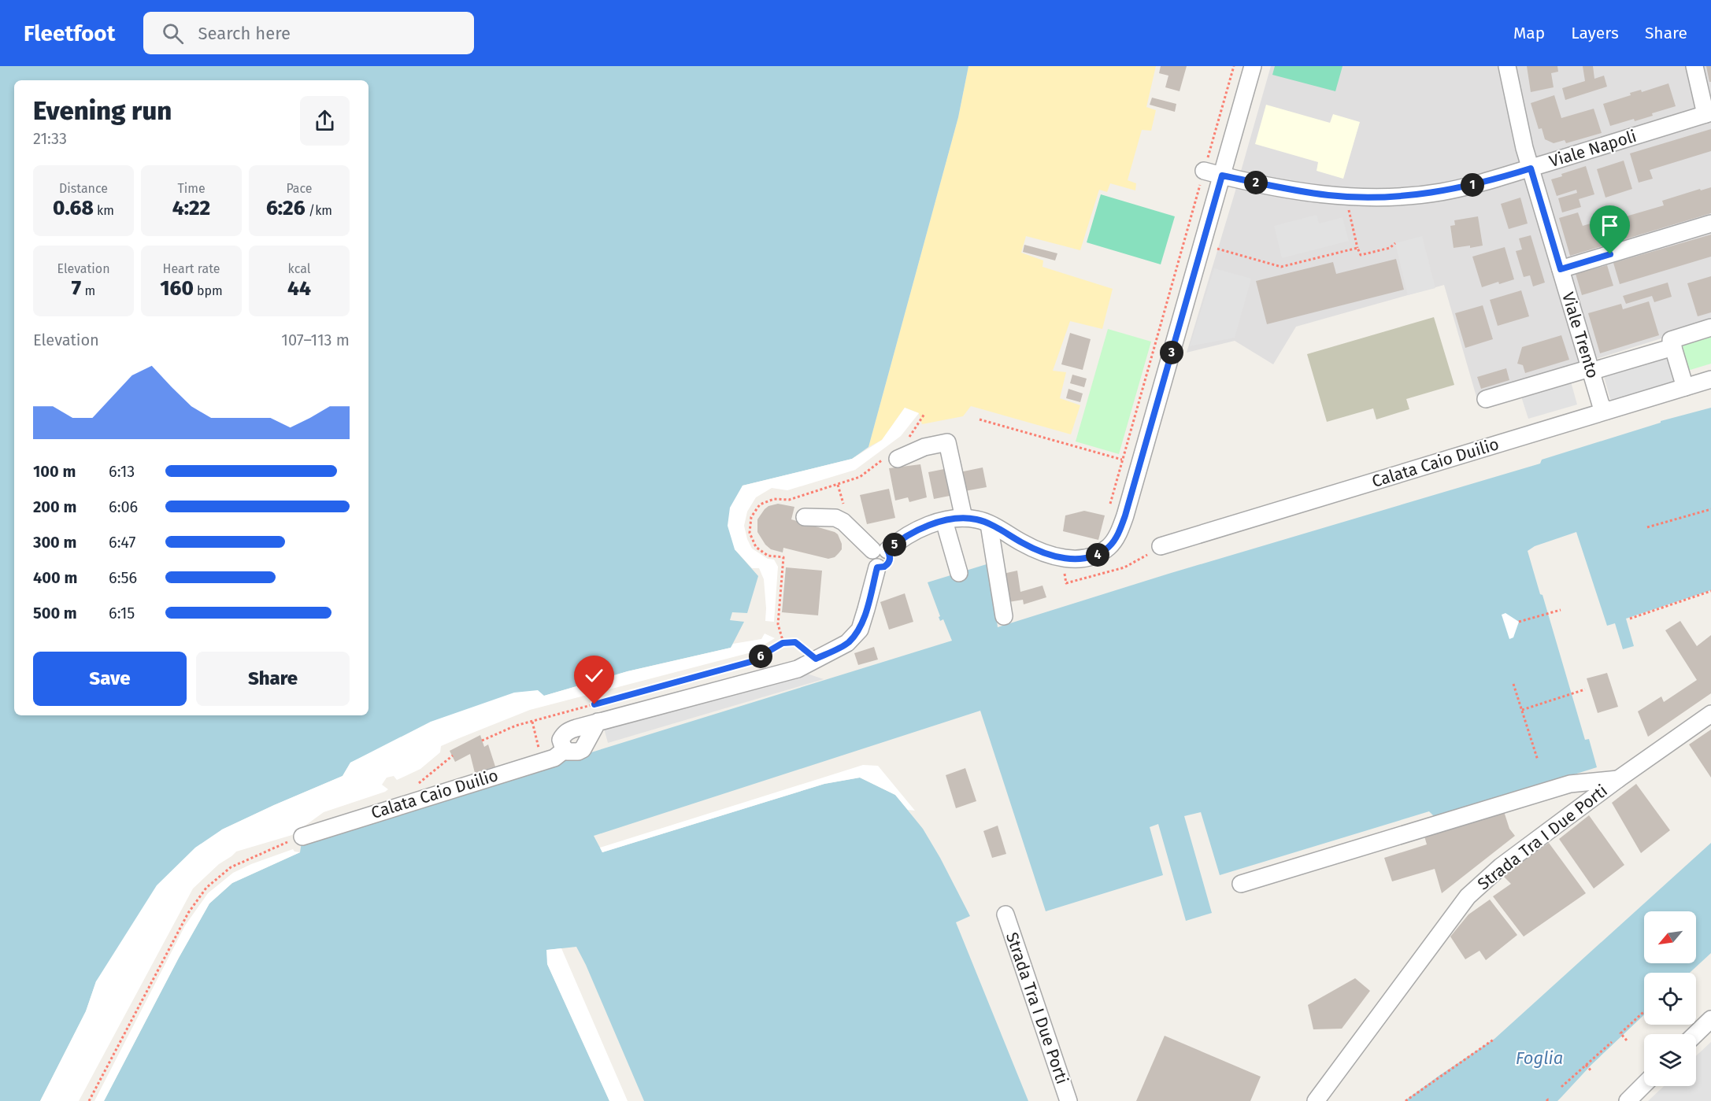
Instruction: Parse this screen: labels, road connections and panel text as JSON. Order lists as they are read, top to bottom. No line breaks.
{"streets":{"street":["Viale Napoli","Viale Trento","Calata Caio Duilio","Strada Tra I Due Porti"]},"crossings":[["Viale Napoli","Viale Trento"],["Viale Trento","Calata Caio Duilio"]],"water":["Foglia"],"north":"bottom left","page":{"header":"Fleetfoot","search":"Search here","nav":["Map","Layers","Share"],"heading":["Evening run","21:33"],"stats":[["Distance","0.68 km"],["Time","4:22"],["Pace","6:26 /km"],["Elevation","7 m"],["Heart rate","160 bpm"],["kcal","44"]],"pins":["2","1","3","5","4","6"],"chart":["Elevation","107–113 m"],"list":[{"name":"100 m","note":"6:13"},{"name":"200 m","note":"6:06"},{"name":"300 m","note":"6:47"},{"name":"400 m","note":"6:56"},{"name":"500 m","note":"6:15"}],"buttons":["Save","Share"]}}
